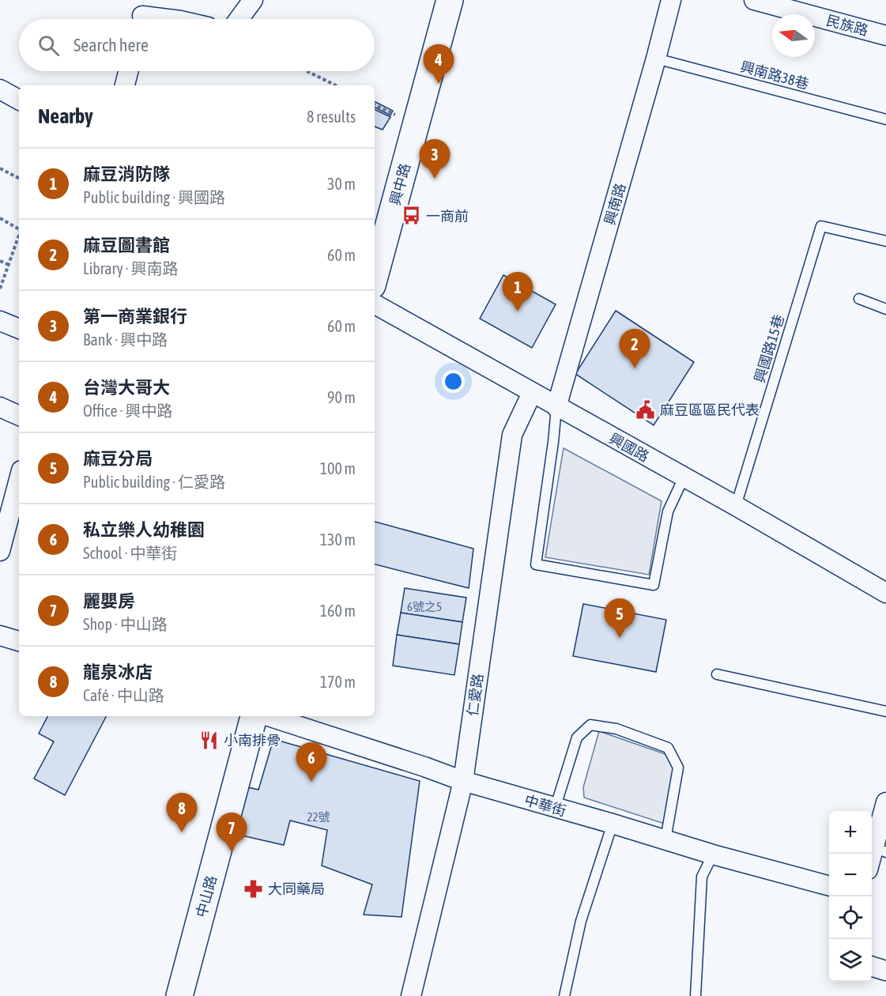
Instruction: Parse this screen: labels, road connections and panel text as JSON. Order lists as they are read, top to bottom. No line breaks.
{"streets":{"main road":["興中路","中山路"],"street":["民族路","興南路","興國路","仁愛路","中華街"],"lane":["興南路38巷","興國路15巷"]},"crossings":[["興南路38巷","興南路"],["興南路","興國路"],["興國路15巷","興國路"],["興國路","仁愛路"],["仁愛路","中華街"]],"places":{"bus stop":["一商前"],"public building":["麻豆區區民代表"],"restaurant":["小南排骨"],"pharmacy":["大同藥局"]},"house_numbers":["6號之5","22號"],"north":"left","page":{"search":"Search here","pins":["4","3","1","2","5","6","8","7"],"heading":["Nearby","8 results"],"list":[{"mark":"1","name":"麻豆消防隊","note":"Public building · 興國路","value":"30 m"},{"mark":"2","name":"麻豆圖書館","note":"Library · 興南路","value":"60 m"},{"mark":"3","name":"第一商業銀行","note":"Bank · 興中路","value":"60 m"},{"mark":"4","name":"台灣大哥大","note":"Office · 興中路","value":"90 m"},{"mark":"5","name":"麻豆分局","note":"Public building · 仁愛路","value":"100 m"},{"mark":"6","name":"私立樂人幼稚園","note":"School · 中華街","value":"130 m"},{"mark":"7","name":"麗嬰房","note":"Shop · 中山路","value":"160 m"},{"mark":"8","name":"龍泉冰店","note":"Café · 中山路","value":"170 m"}],"map_buttons":["+","−"]}}
